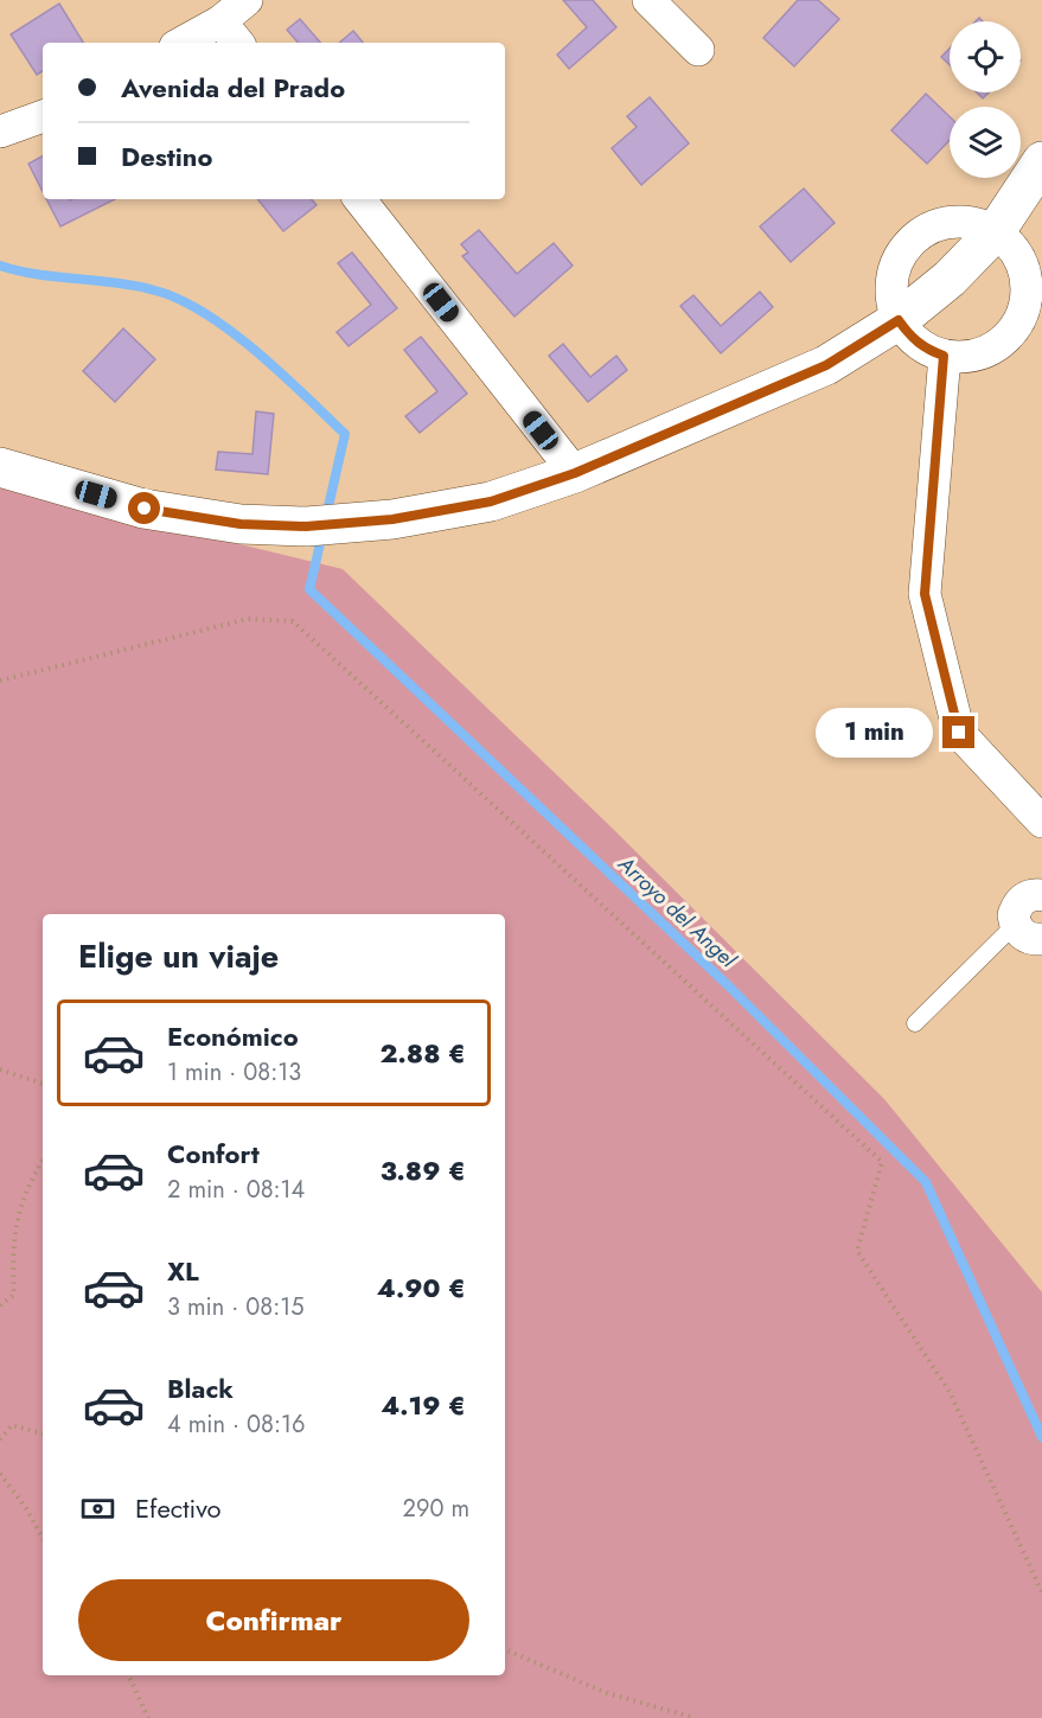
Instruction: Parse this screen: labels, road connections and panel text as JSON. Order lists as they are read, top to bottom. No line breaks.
{"water":["Arroyo del Angel"],"page":{"banner":["Avenida del Prado","Destino"],"bubble":"1 min","heading":"Elige un viaje","list":[{"name":"Económico","note":"1 min · 08:13","value":"2.88 €"},{"name":"Confort","note":"2 min · 08:14","value":"3.89 €"},{"name":"XL","note":"3 min · 08:15","value":"4.90 €"},{"name":"Black","note":"4 min · 08:16","value":"4.19 €"}],"pay":["Efectivo","290 m"],"buttons":"Confirmar"}}
